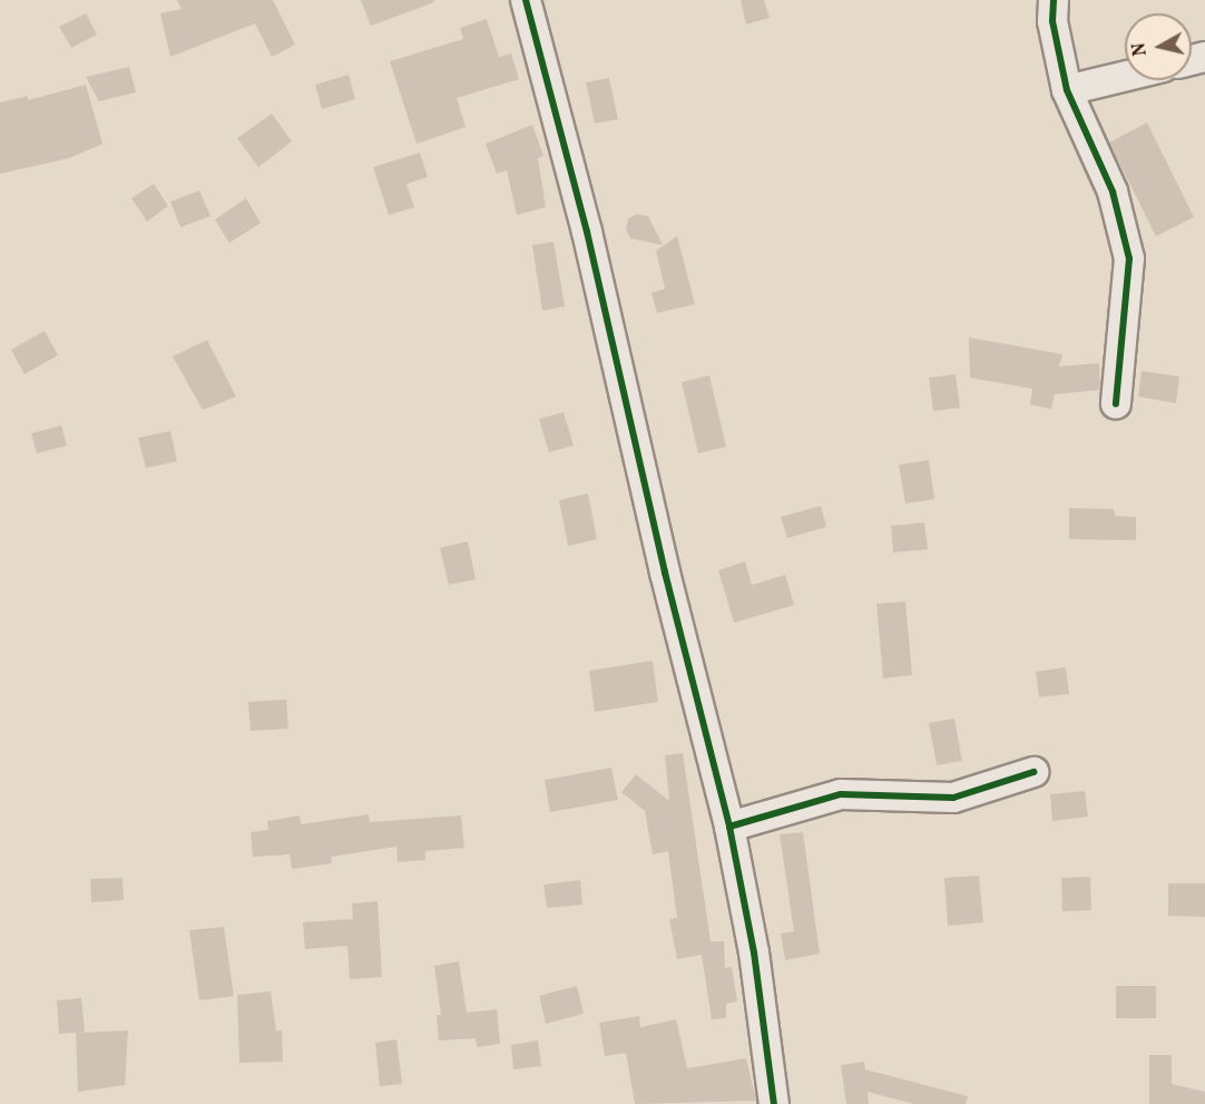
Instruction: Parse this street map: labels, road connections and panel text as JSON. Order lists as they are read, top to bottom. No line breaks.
{"north":"left"}
